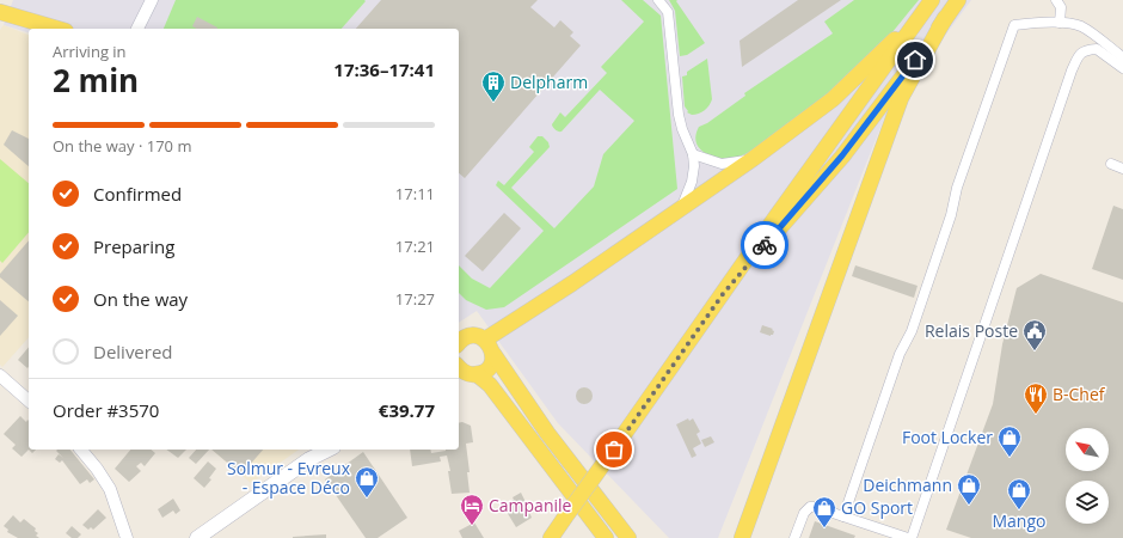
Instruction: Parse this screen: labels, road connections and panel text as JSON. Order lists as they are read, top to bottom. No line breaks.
{"places":{"building":["Delpharm"],"public building":["Relais Poste"],"restaurant":["B-Chef"],"shop":["Foot Locker","Solmur - Evreux - Espace Déco","Deichmann","Mango","GO Sport"],"hotel":["Campanile"]},"north":"top left","page":{"heading":["2 min","Arriving in","17:36–17:41"],"panel":["Order #3570","€39.77"],"bar":"On the way · 170 m","list":[["Confirmed","17:11"],["Preparing","17:21"],["On the way","17:27"],"Delivered"]}}
